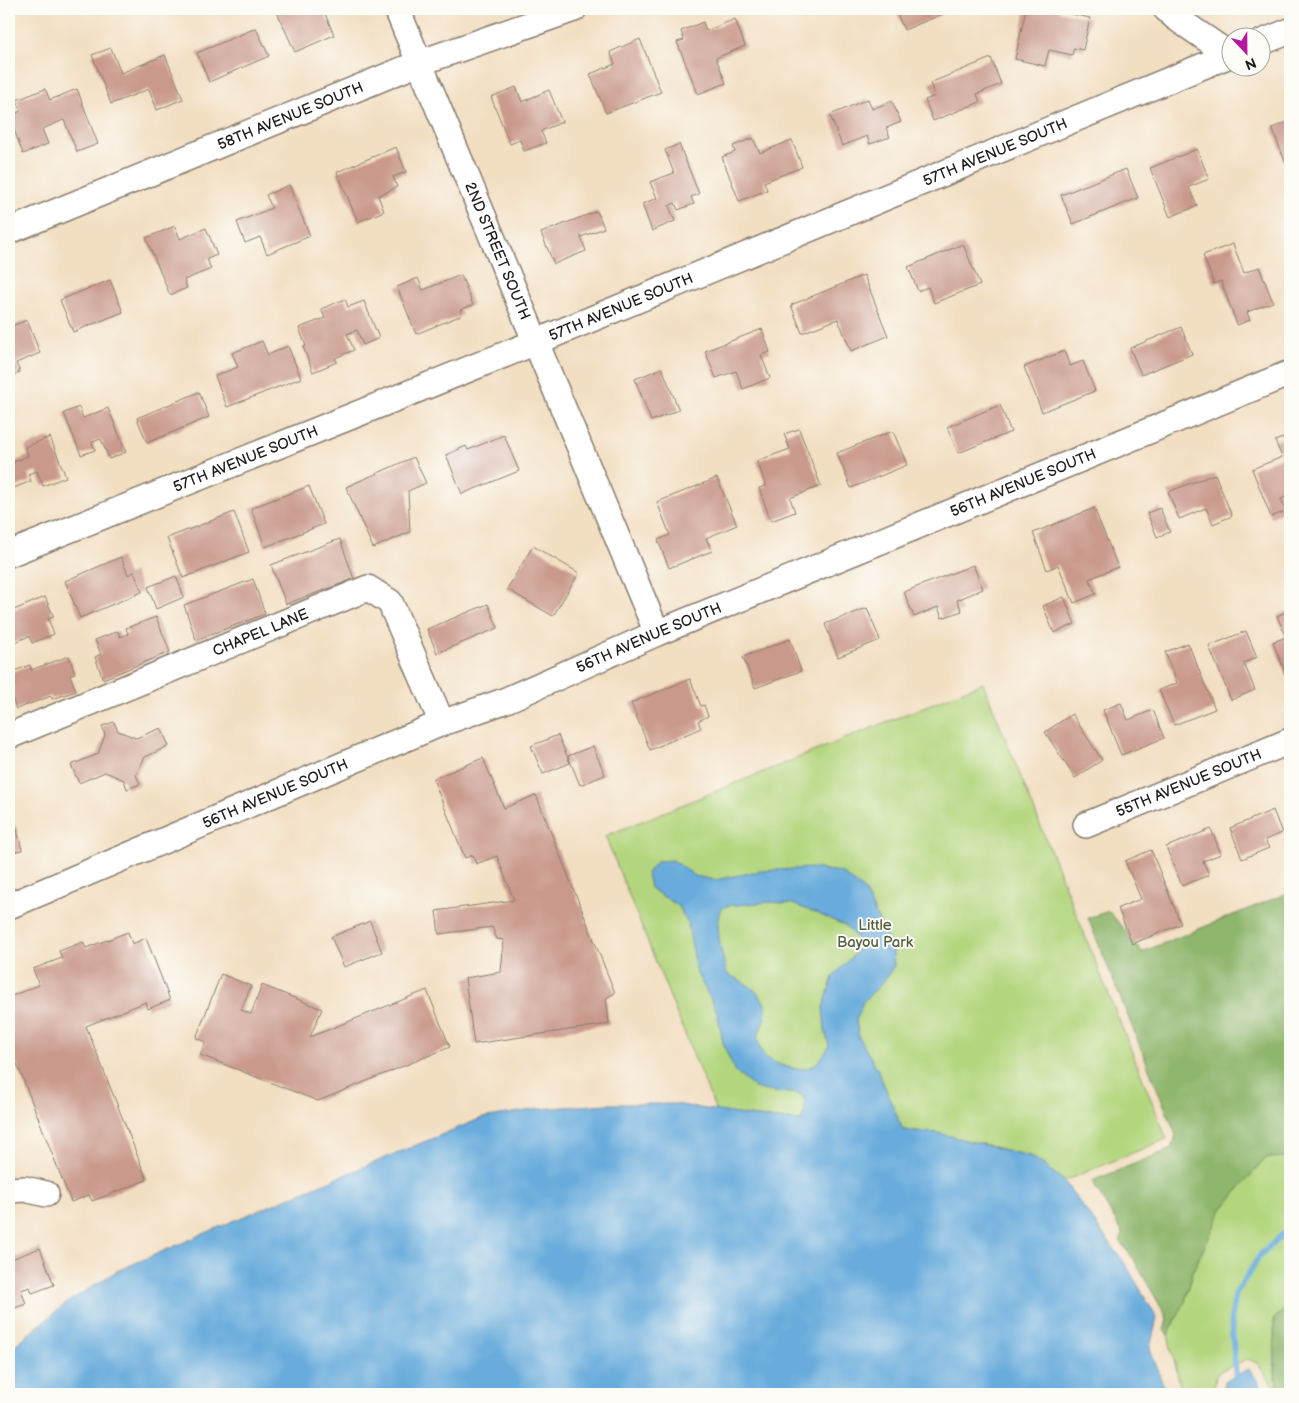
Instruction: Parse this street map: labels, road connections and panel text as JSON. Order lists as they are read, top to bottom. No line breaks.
{"streets":{"street":["58TH AVENUE SOUTH","57TH AVENUE SOUTH","2ND STREET SOUTH","56TH AVENUE SOUTH","CHAPEL LANE","55TH AVENUE SOUTH"]},"crossings":[["58TH AVENUE SOUTH","2ND STREET SOUTH"],["57TH AVENUE SOUTH","2ND STREET SOUTH"],["2ND STREET SOUTH","56TH AVENUE SOUTH"],["56TH AVENUE SOUTH","CHAPEL LANE"]],"parks":["Little Bayou Park"],"north":"bottom"}
